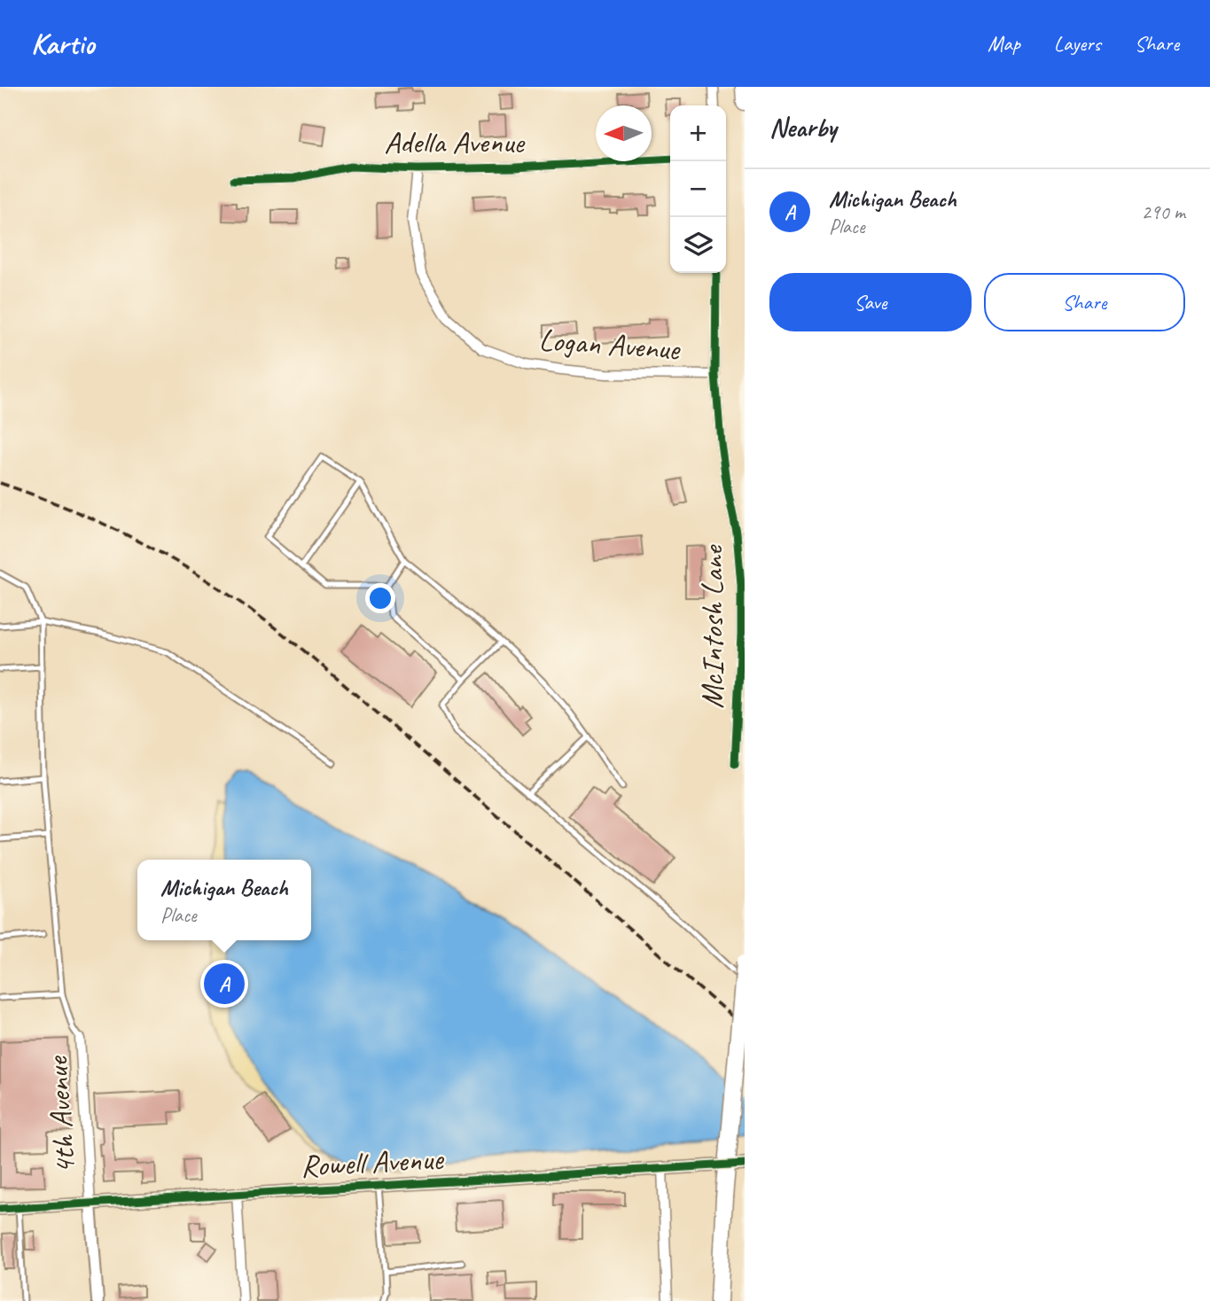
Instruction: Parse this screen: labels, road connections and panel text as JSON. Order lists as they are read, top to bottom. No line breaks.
{"streets":{"street":["Adella Avenue","Logan Avenue","McIntosh Lane","4th Avenue","Rowell Avenue"]},"crossings":[["Adella Avenue","Logan Avenue"],["Logan Avenue","McIntosh Lane"],["4th Avenue","Rowell Avenue"]],"north":"left","page":{"header":"Kartio","nav":["Map","Layers","Share"],"heading":"Nearby","map_buttons":["+","−"],"list":[{"mark":"A","name":"Michigan Beach","note":"Place","value":"290 m"}],"buttons":["Save","Share"],"popup":["Michigan Beach","Place"],"pins":"A"}}
